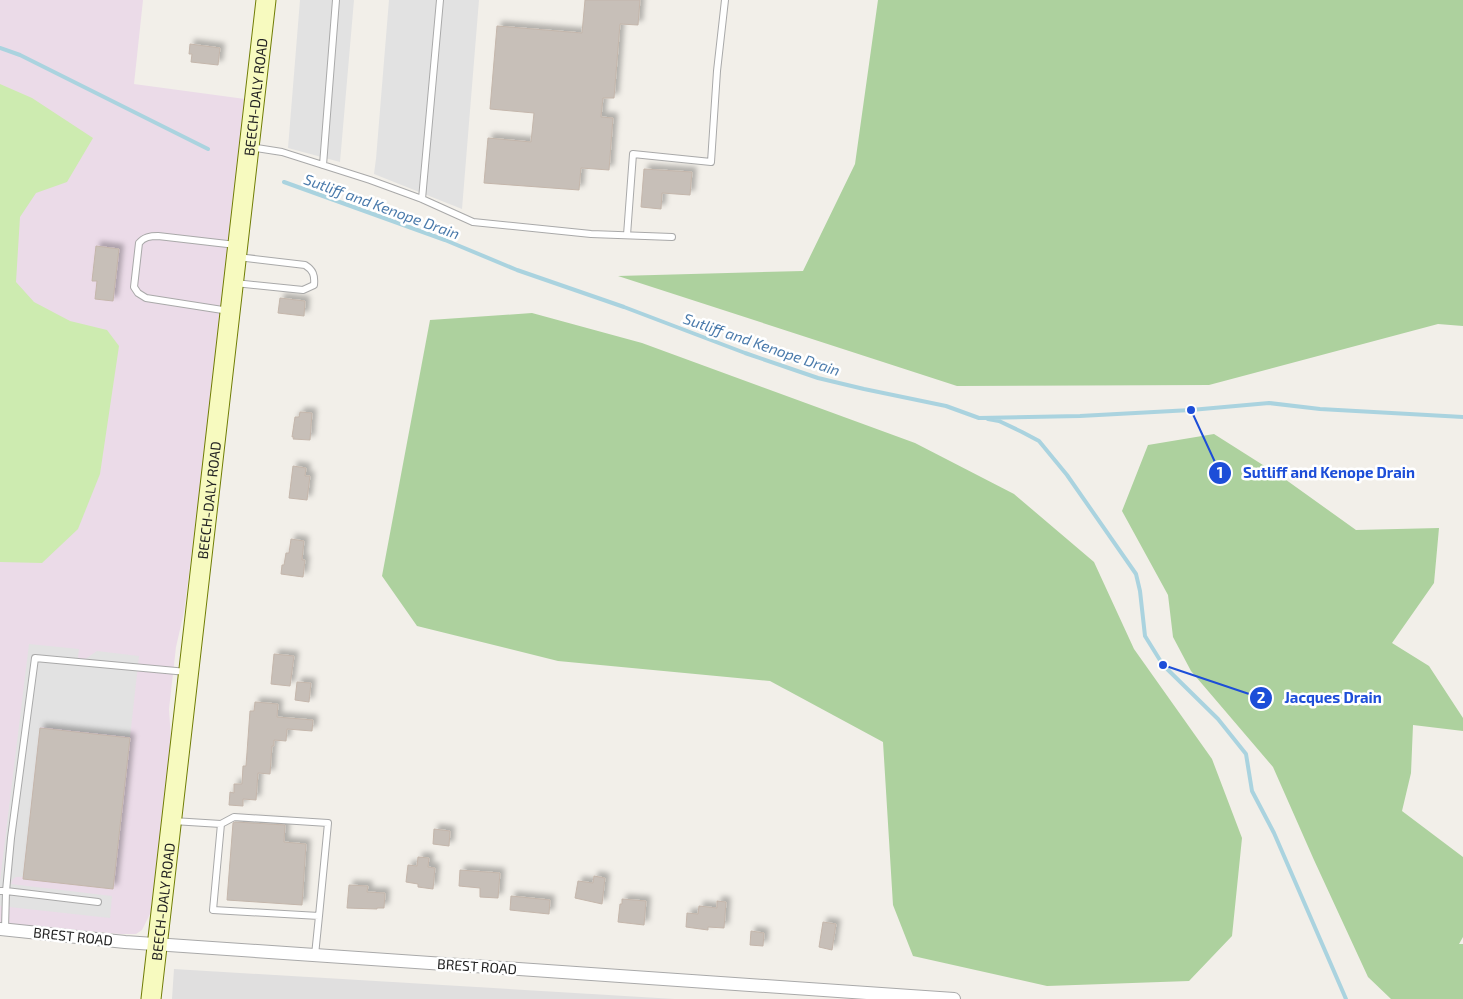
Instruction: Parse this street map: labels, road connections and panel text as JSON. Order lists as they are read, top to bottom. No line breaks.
{"streets":{"street":["BEECH-DALY ROAD","BREST ROAD"]},"crossings":[["BEECH-DALY ROAD","BREST ROAD"]],"water":["Sutliff and Kenope Drain"],"places":["Sutliff and Kenope Drain","Jacques Drain"]}
